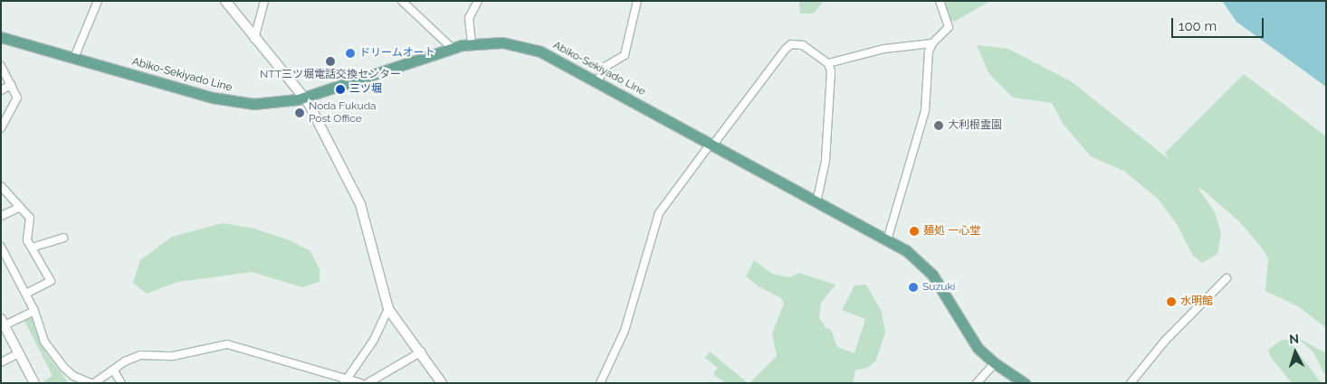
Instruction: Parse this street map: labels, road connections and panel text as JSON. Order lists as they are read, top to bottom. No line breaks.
{"streets":{"main road":["Abiko-Sekiyado Line"]},"places":["ドリームオート","NTT三ツ堀電話交換センター","三ツ堀","Noda Fukuda Post Office","大利根霊園","麺処 一心堂","Suzuki","水明館"],"scale_bar":"100 m","north":"top"}
